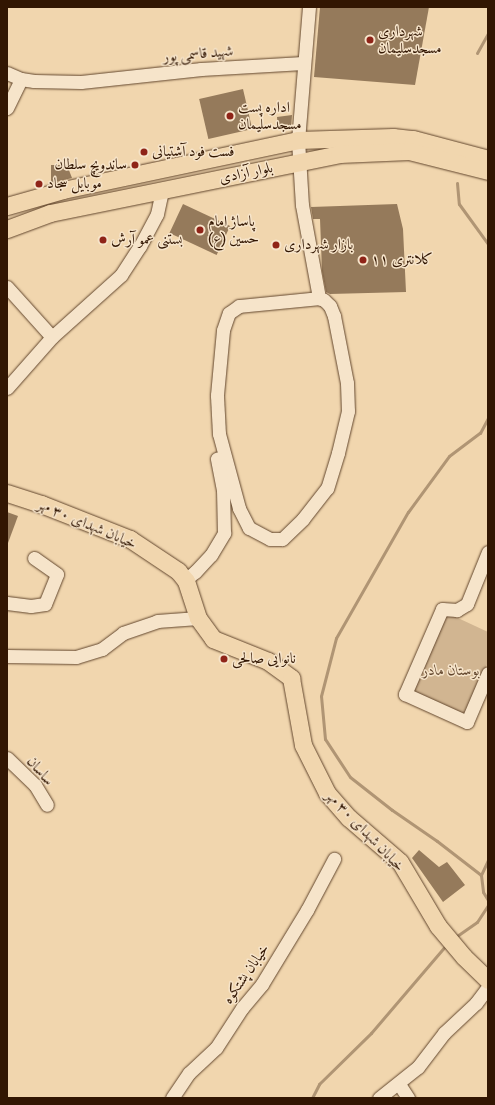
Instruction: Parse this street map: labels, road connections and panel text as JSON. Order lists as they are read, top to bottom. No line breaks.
{"streets":{"main road":["بلوار آزادی","خیابان شهدای ۳۰ مهر"],"street":["شهید قاسمی پور","ساسان","خیابان پشتکوه"]},"parks":["بوستان مادر"],"places":["شهرداری مسجدسلیمان","اداره پست مسجدسلیمان","فست فود آشتیانی","ساندویچ سلطان","موبایل سجاد","پاساژ امام حسین (ع)","بستنی عمو آرش","بازار شهرداری","کلانتری ۱۱","نانوایی صالحی"]}
